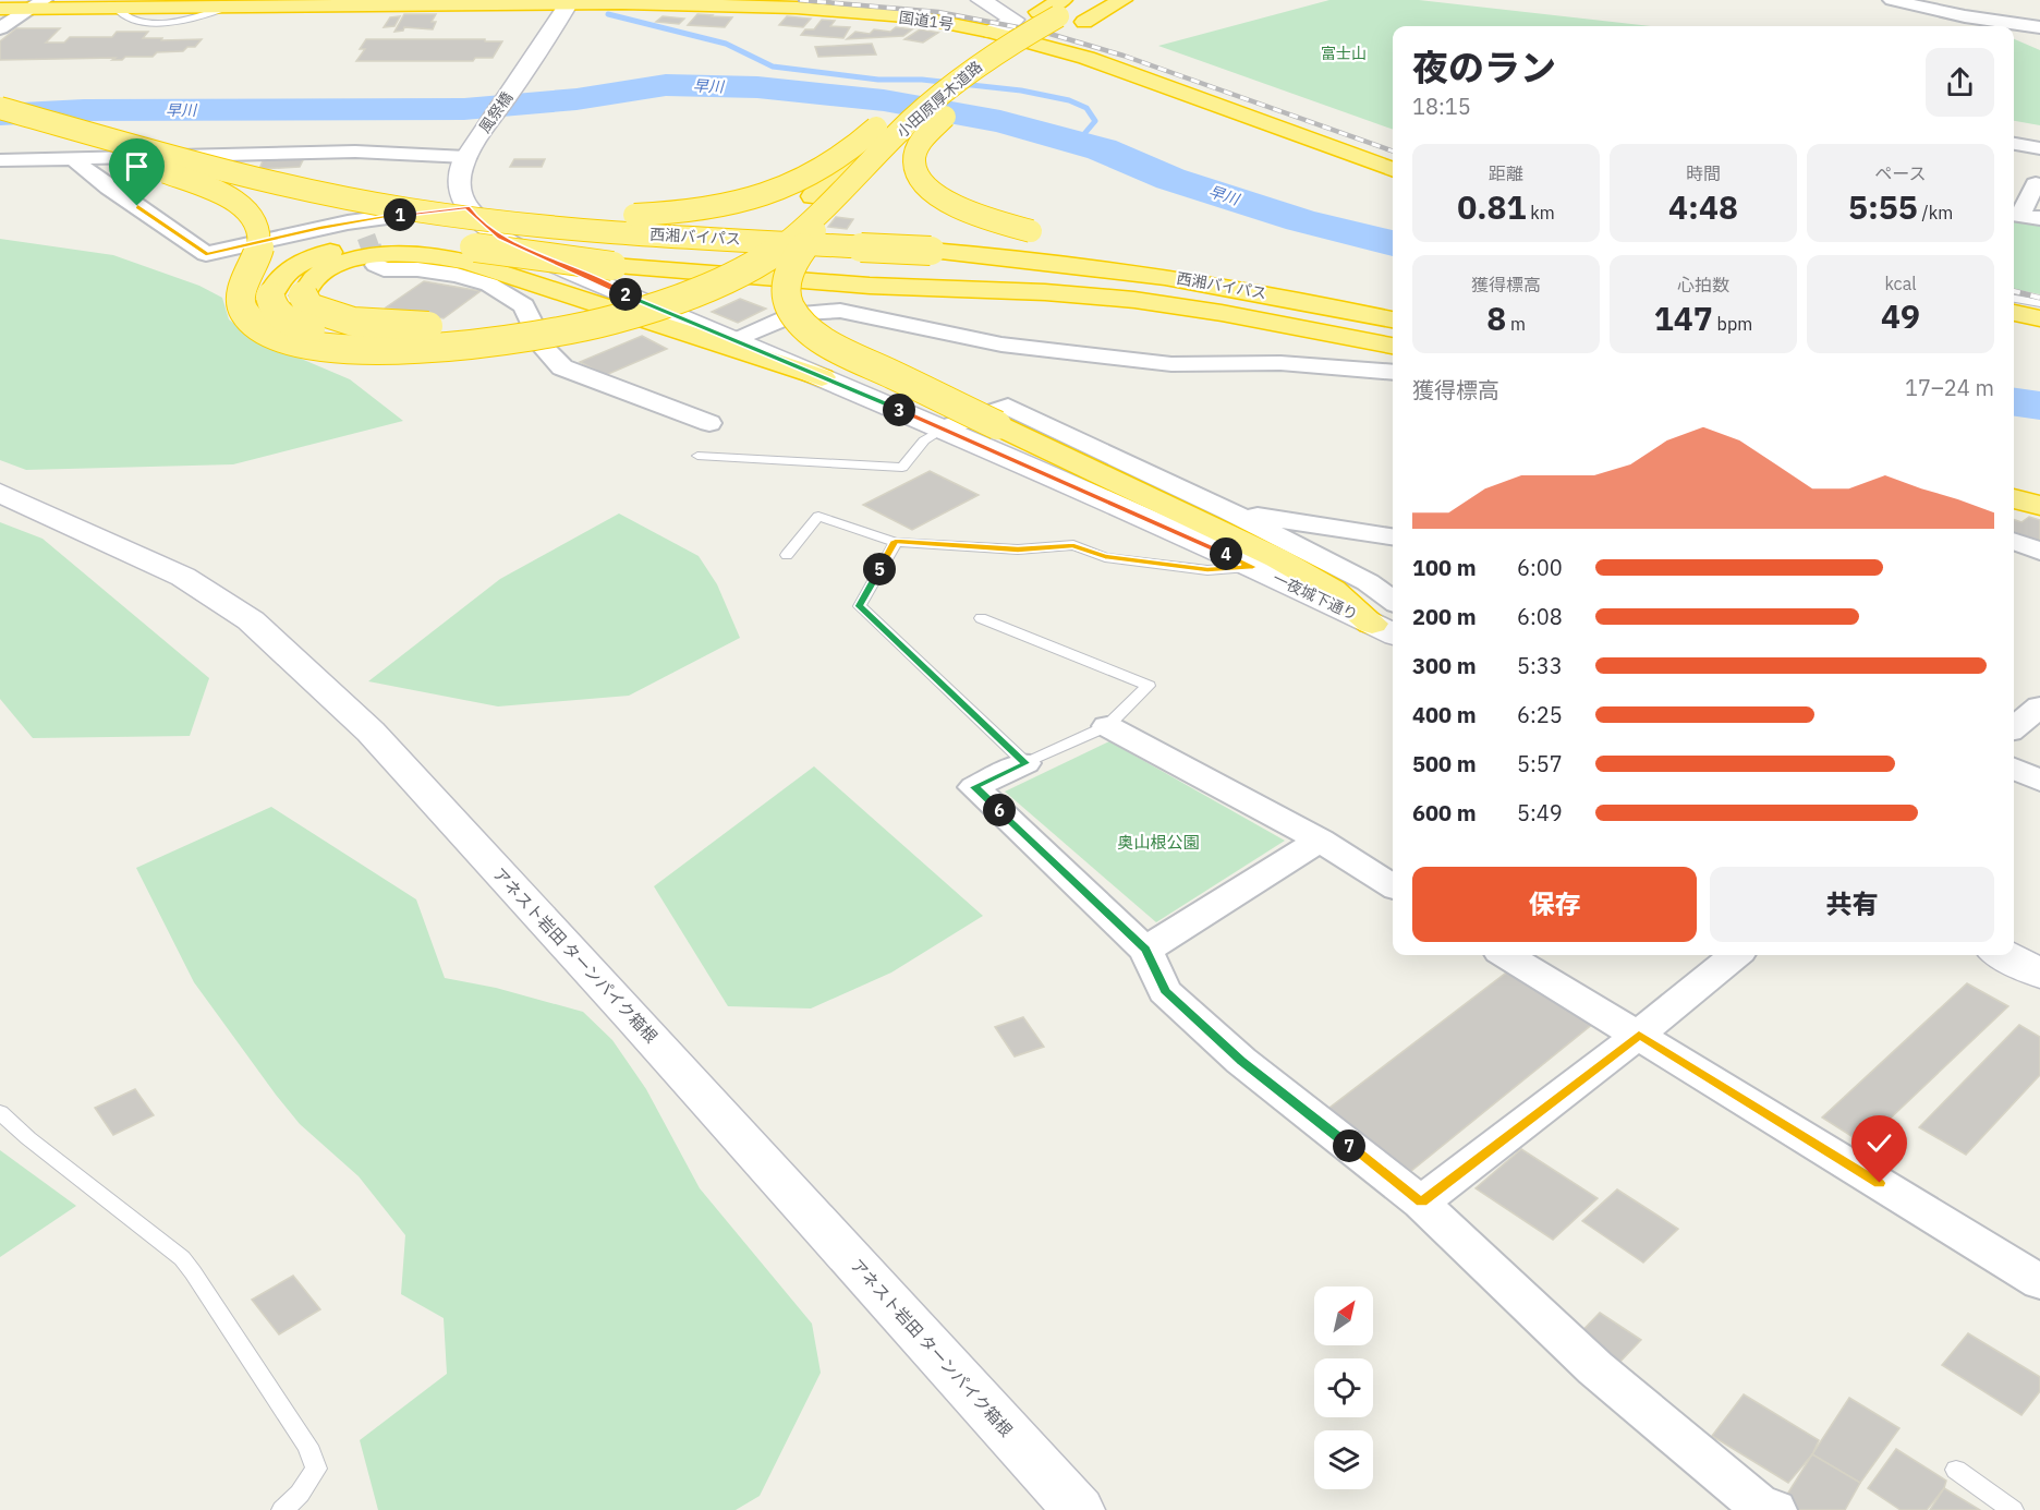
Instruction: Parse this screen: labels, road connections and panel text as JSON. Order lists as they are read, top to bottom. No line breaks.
{"streets":{"highway":["国道1号","小田原厚木道路","西湘バイパス"],"street":["風祭橋","一夜城下通り","アネスト岩田 ターンパイク箱根"]},"crossings":[["国道1号","風祭橋"]],"water":["早川"],"parks":["富士山","奥山根公園"],"north":"top right","page":{"heading":["夜のラン","18:15"],"stats":[["距離","0.81 km"],["時間","4:48"],["ペース","5:55 /km"],["獲得標高","8 m"],["心拍数","147 bpm"],["kcal","49"]],"pins":["1","2","3","4","5","6","7"],"chart":["獲得標高","17–24 m"],"list":[{"name":"100 m","note":"6:00"},{"name":"200 m","note":"6:08"},{"name":"300 m","note":"5:33"},{"name":"400 m","note":"6:25"},{"name":"500 m","note":"5:57"},{"name":"600 m","note":"5:49"}],"buttons":["保存","共有"]}}
